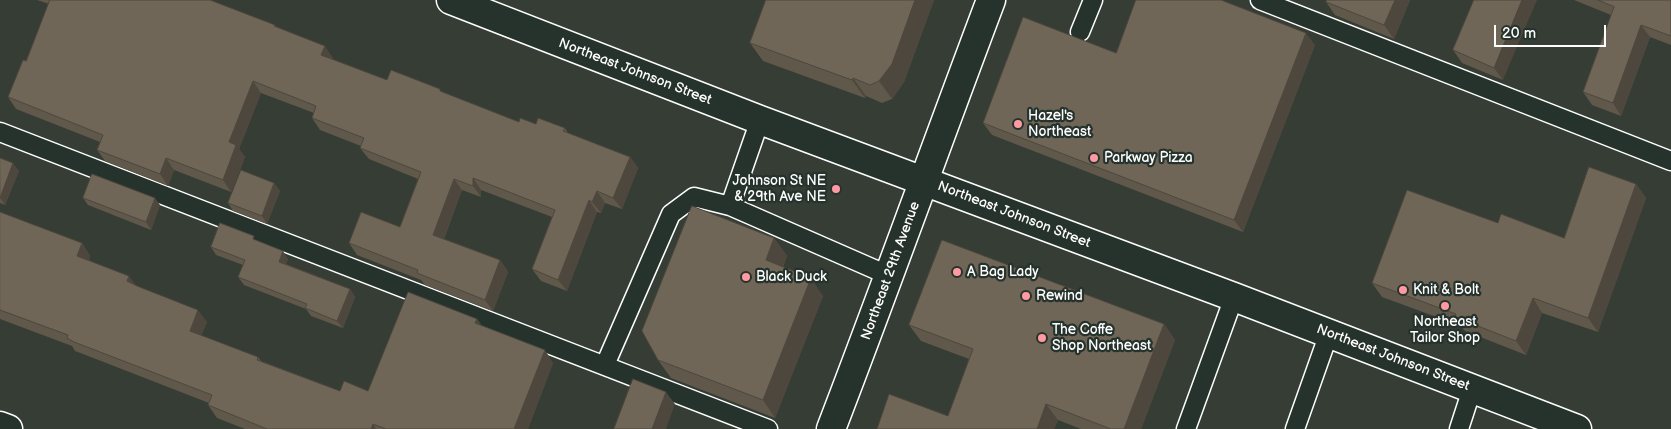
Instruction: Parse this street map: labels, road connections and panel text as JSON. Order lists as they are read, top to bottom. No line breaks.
{"streets":{"street":["Northeast Johnson Street","Northeast 29th Avenue"]},"crossings":[["Northeast Johnson Street","Northeast 29th Avenue"]],"places":["Hazel's Northeast","Parkway Pizza","Johnson St NE & 29th Ave NE","A Bag Lady","Black Duck","Knit & Bolt","Rewind","Northeast Tailor Shop","The Coffe Shop Northeast"],"scale_bar":"20 m"}
